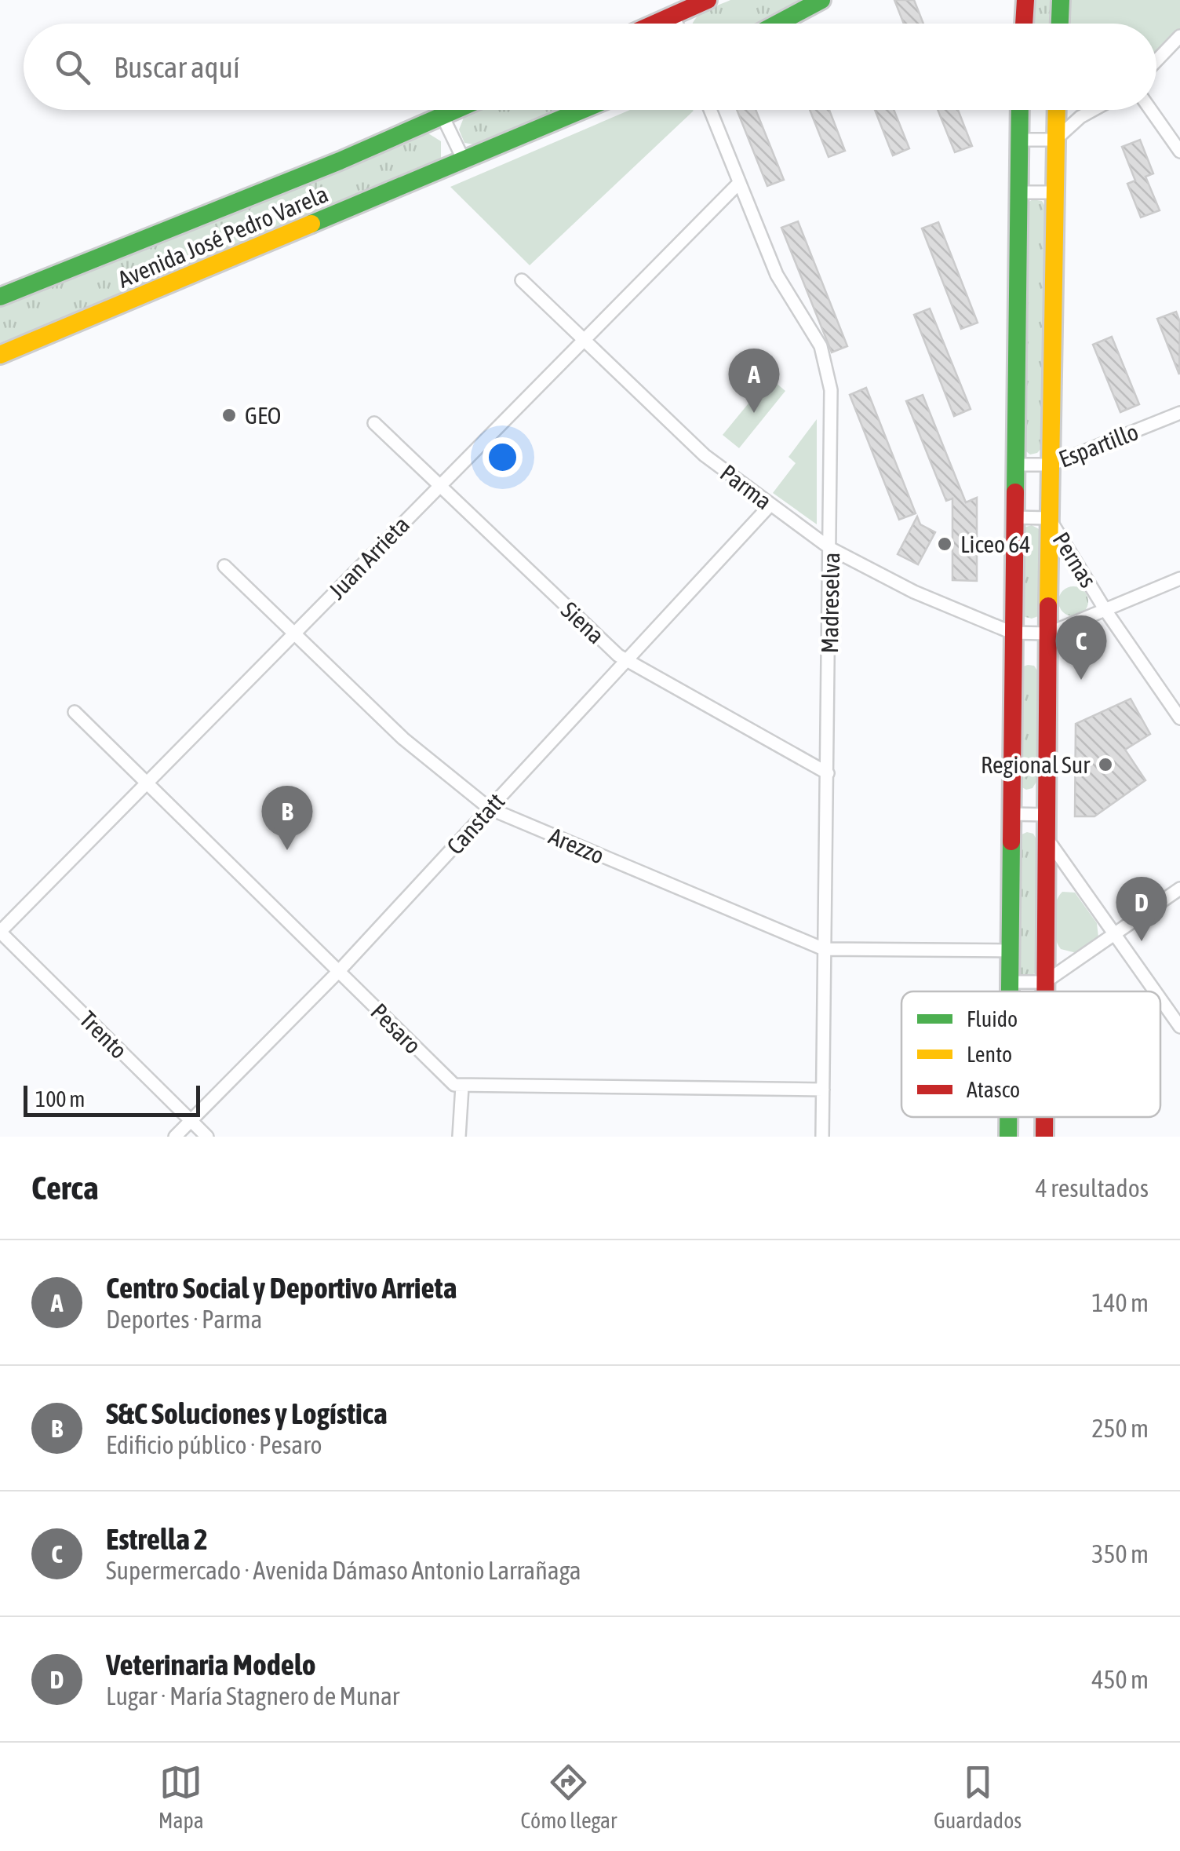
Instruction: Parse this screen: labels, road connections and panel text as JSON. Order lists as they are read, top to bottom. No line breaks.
{"streets":{"street":["Avenida José Pedro Varela","Espartillo","Parma","Juan Arrieta","Pernas","Madreselva","Siena","Canstatt","Arezzo","Pesaro","Trento"]},"crossings":[["Parma","Juan Arrieta"],["Parma","Madreselva"],["Parma","Canstatt"],["Juan Arrieta","Madreselva"],["Juan Arrieta","Siena"],["Juan Arrieta","Arezzo"],["Juan Arrieta","Pesaro"],["Juan Arrieta","Trento"],["Madreselva","Siena"],["Madreselva","Arezzo"],["Siena","Canstatt"],["Canstatt","Arezzo"],["Canstatt","Pesaro"],["Canstatt","Trento"]],"places":["GEO","Liceo 64","Regional Sur"],"legend":["Fluido","Lento","Atasco"],"scale_bar":"100 m","page":{"search":"Buscar aquí","pins":["A","C","B","D"],"scale":"100 m","heading":["Cerca","4 resultados"],"list":[{"mark":"A","name":"Centro Social y Deportivo Arrieta","note":"Deportes · Parma","value":"140 m"},{"mark":"B","name":"S&C Soluciones y Logística","note":"Edificio público · Pesaro","value":"250 m"},{"mark":"C","name":"Estrella 2","note":"Supermercado · Avenida Dámaso Antonio Larrañaga","value":"350 m"},{"mark":"D","name":"Veterinaria Modelo","note":"Lugar · María Stagnero de Munar","value":"450 m"}],"nav":["Mapa","Cómo llegar","Guardados"]}}
